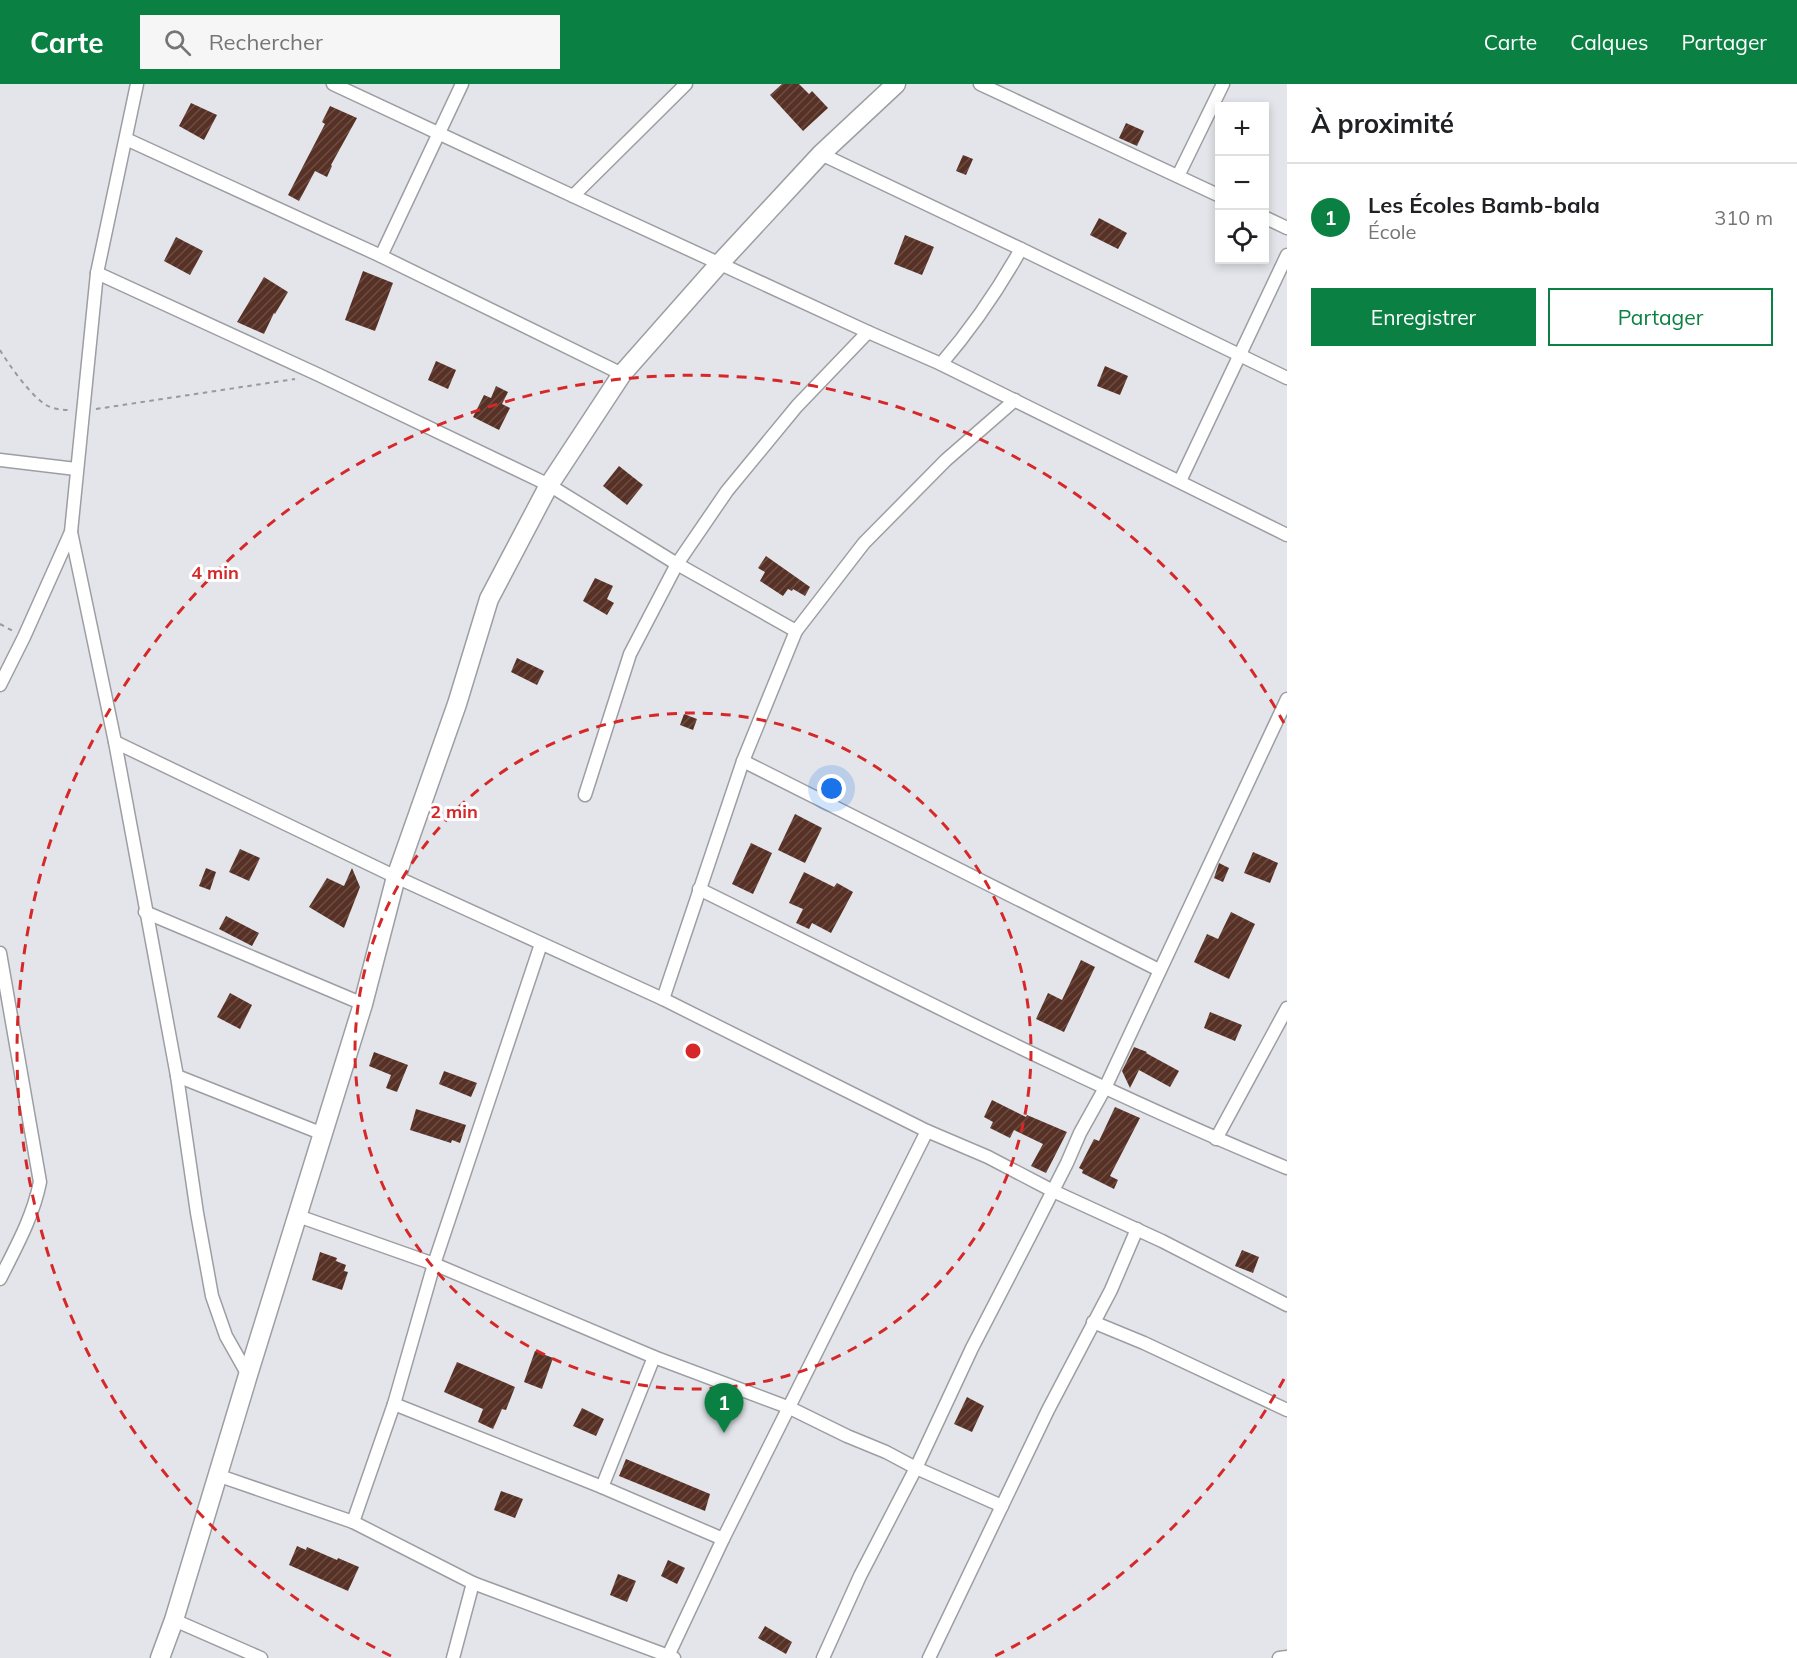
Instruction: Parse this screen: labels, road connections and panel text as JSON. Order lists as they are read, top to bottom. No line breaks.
{"page":{"header":"Carte","search":"Rechercher","nav":["Carte","Calques","Partager"],"heading":"À proximité","map_buttons":["+","−"],"list":[{"mark":"1","name":"Les Écoles Bamb-bala","note":"École","value":"310 m"}],"buttons":["Enregistrer","Partager"],"pins":"1"},"rings":["4 min","2 min"]}
